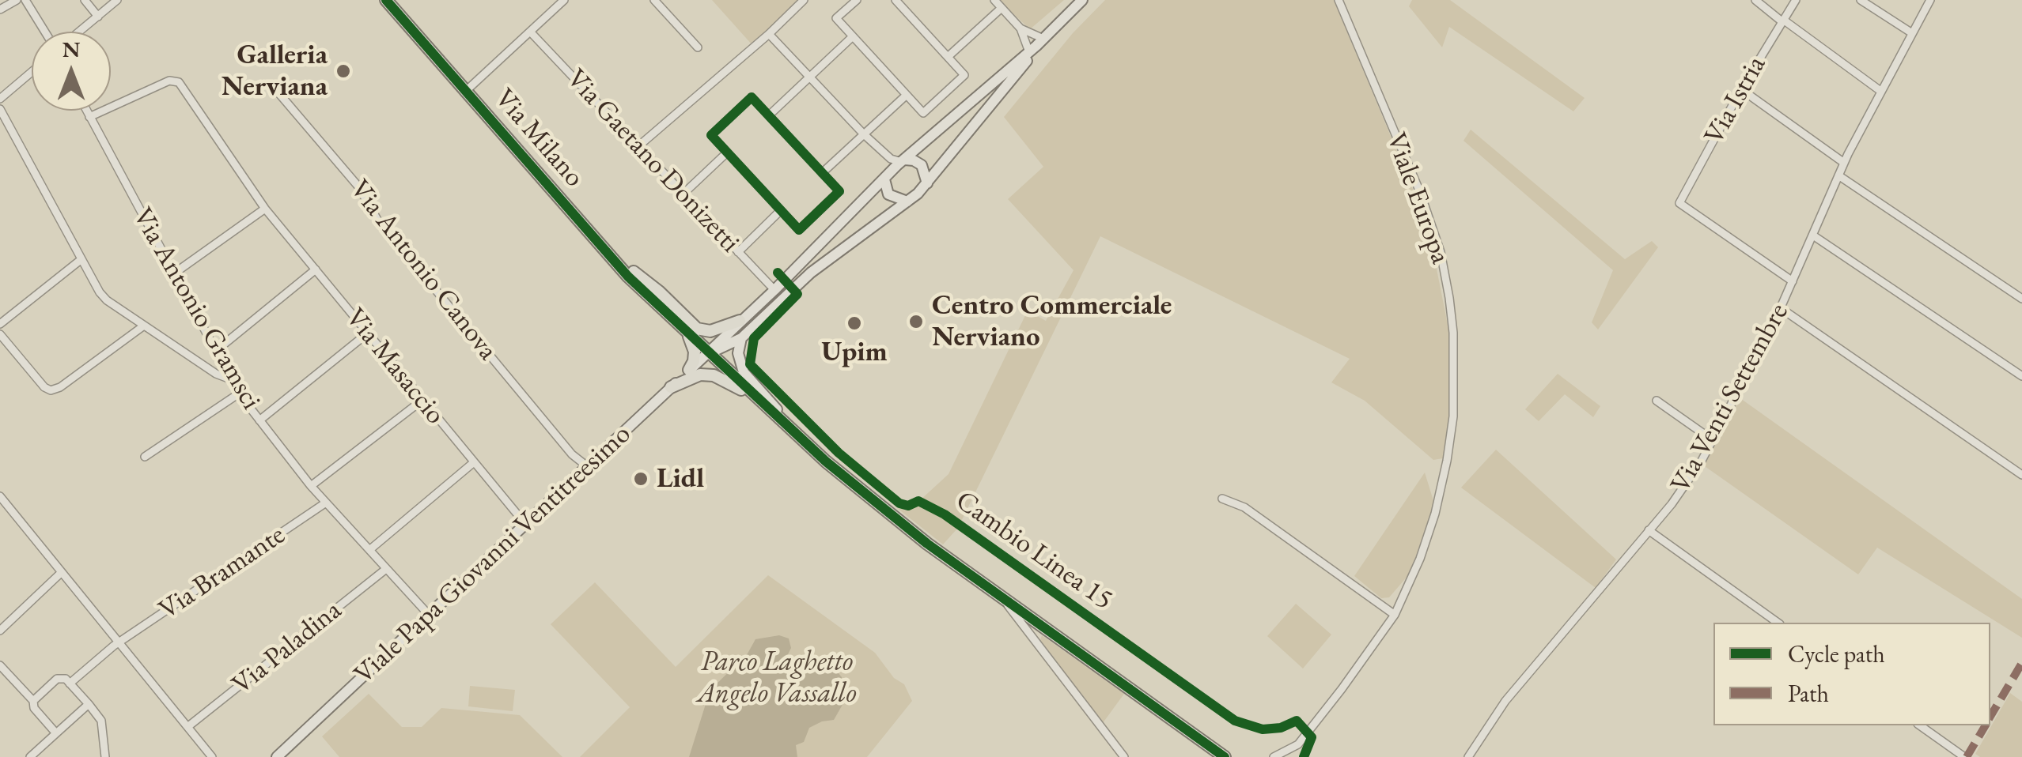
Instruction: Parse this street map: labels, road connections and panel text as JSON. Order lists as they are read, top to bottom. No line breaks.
{"streets":{"main road":["Via Milano"],"street":["Via Istria","Via Gaetano Donizetti","Viale Europa","Via Antonio Canova","Via Antonio Gramsci","Via Masaccio","Via Venti Settembre","Viale Papa Giovanni Ventitreesimo","Via Bramante","Via Paladina"],"cycle path":["Cambio Linea 15"]},"crossings":[["Via Istria","Via Venti Settembre"],["Via Milano","Viale Papa Giovanni Ventitreesimo"],["Via Antonio Canova","Viale Papa Giovanni Ventitreesimo"],["Via Antonio Gramsci","Via Masaccio"],["Via Antonio Gramsci","Viale Papa Giovanni Ventitreesimo"],["Via Antonio Gramsci","Via Bramante"],["Via Antonio Gramsci","Via Paladina"],["Via Masaccio","Viale Papa Giovanni Ventitreesimo"]],"parks":["Parco Laghetto Angelo Vassallo"],"places":["Galleria Nerviana","Centro Commerciale Nerviano","Upim","Lidl"],"legend":["Cycle path","Path"],"north":"top"}
